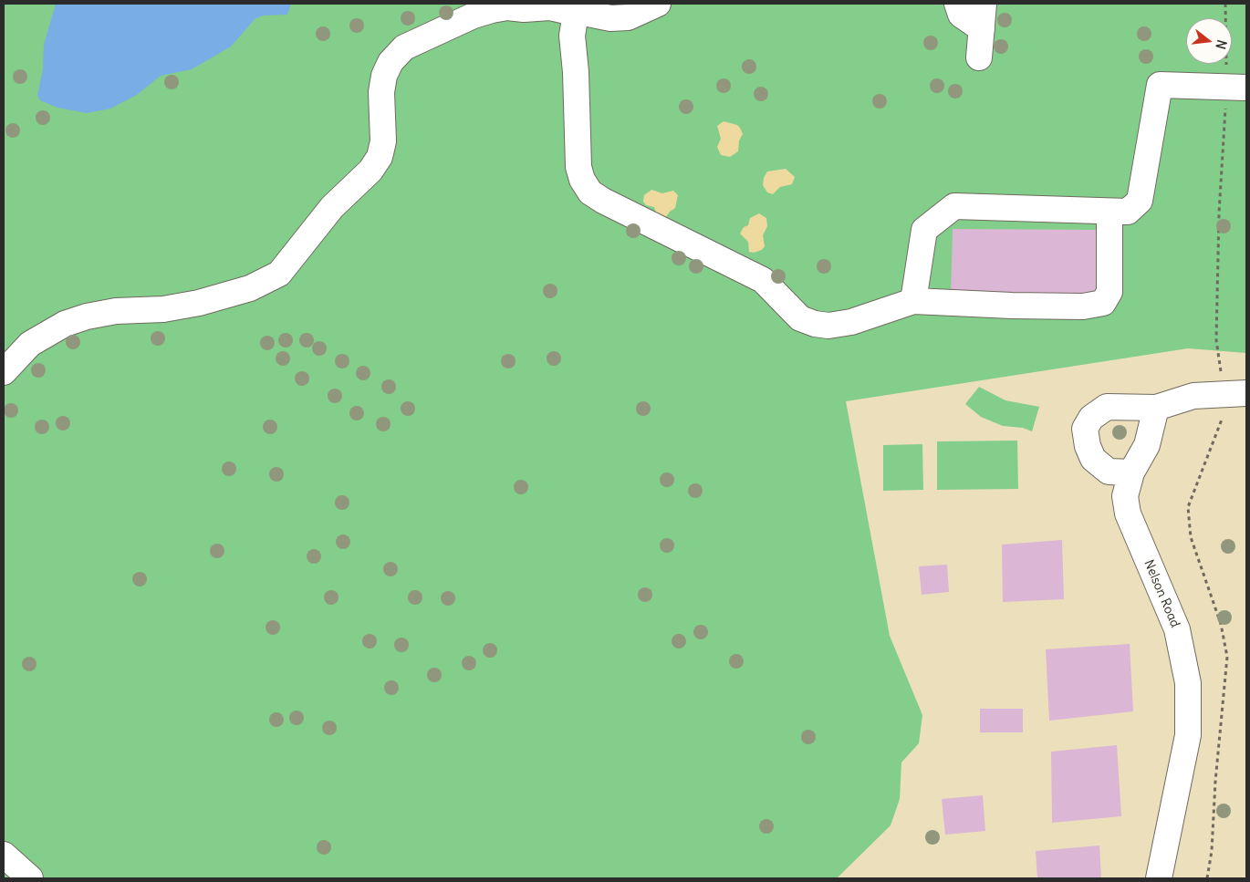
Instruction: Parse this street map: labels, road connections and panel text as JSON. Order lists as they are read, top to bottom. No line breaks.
{"streets":{"street":["Nelson Road"]},"north":"right"}
